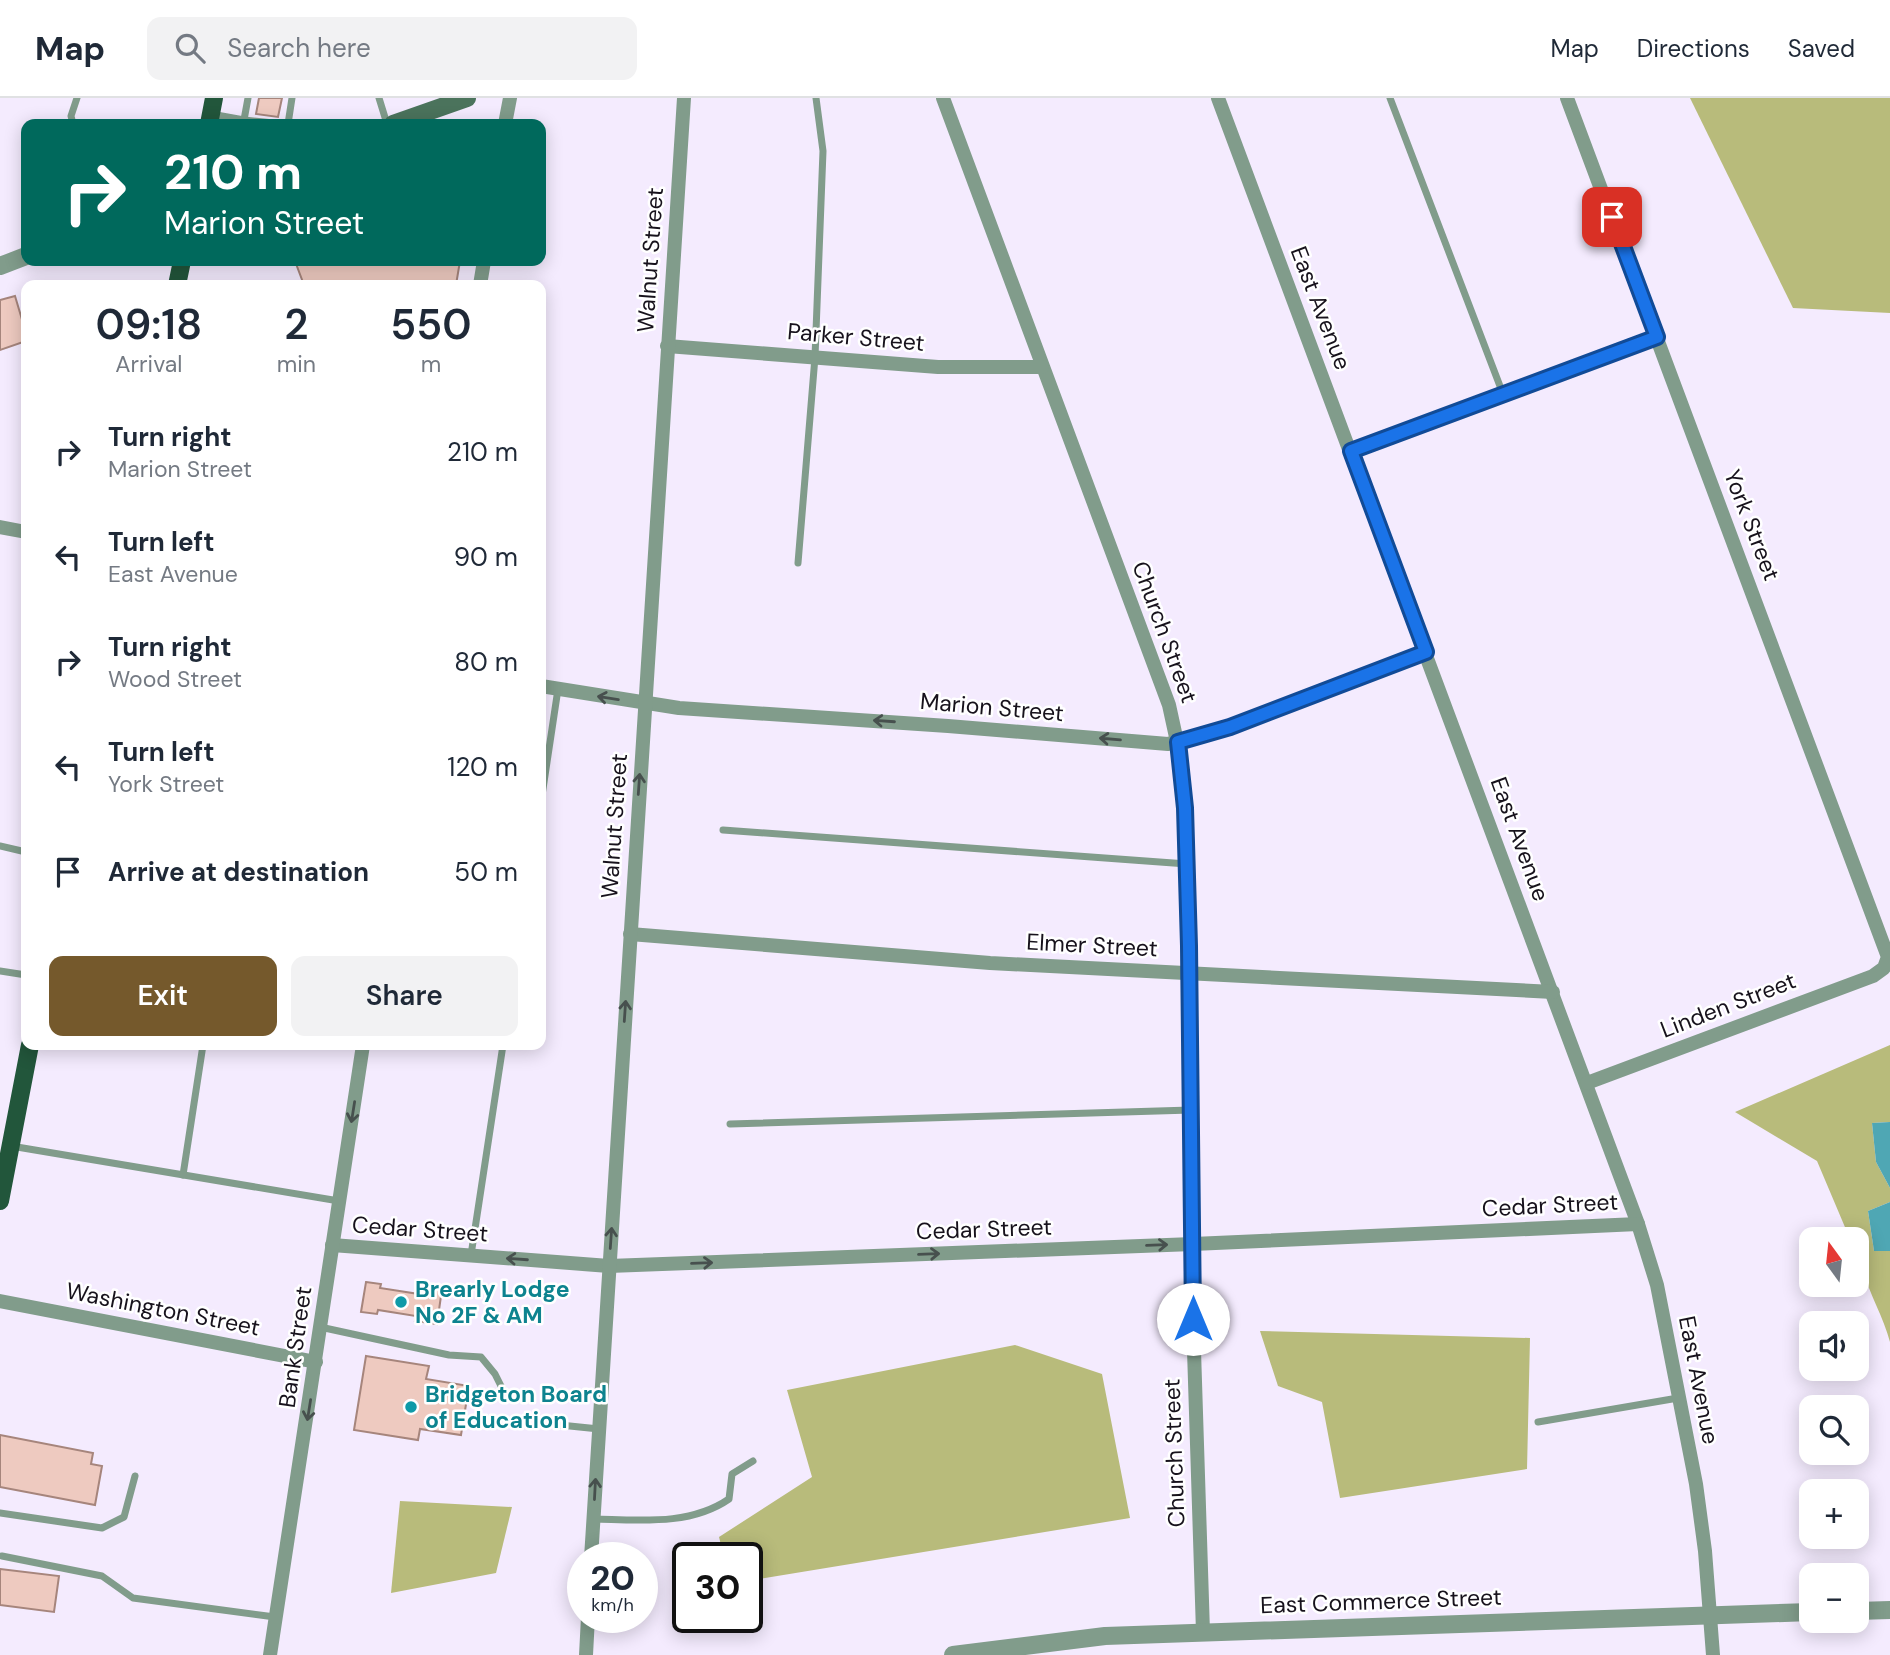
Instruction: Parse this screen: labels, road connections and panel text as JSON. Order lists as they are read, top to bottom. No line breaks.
{"streets":{"street":["Walnut Street","East Avenue","Parker Street","York Street","Church Street","Marion Street","Elmer Street","Linden Street","Cedar Street","Washington Street","Bank Street","East Commerce Street"]},"crossings":[["Walnut Street","Parker Street"],["Walnut Street","Marion Street"],["Walnut Street","Elmer Street"],["Walnut Street","Cedar Street"],["East Avenue","Marion Street"],["East Avenue","Elmer Street"],["East Avenue","Linden Street"],["East Avenue","Cedar Street"],["East Avenue","East Commerce Street"],["Parker Street","Church Street"],["York Street","Linden Street"],["Church Street","Marion Street"],["Church Street","Elmer Street"],["Church Street","Cedar Street"],["Church Street","East Commerce Street"],["Cedar Street","Bank Street"],["Washington Street","Bank Street"]],"one_way":["Walnut Street","Marion Street","Bank Street"],"places":["Brearly Lodge No 2F & AM","Bridgeton Board of Education"],"north":"top","page":{"header":"Map","search":"Search here","nav":["Map","Directions","Saved"],"turn":["210 m","Marion Street"],"eta":["09:18","Arrival","2","min","550","m"],"list":[{"name":"Turn right","note":"Marion Street","value":"210 m"},{"name":"Turn left","note":"East Avenue","value":"90 m"},{"name":"Turn right","note":"Wood Street","value":"80 m"},{"name":"Turn left","note":"York Street","value":"120 m"},{"name":"Arrive at destination","value":"50 m"}],"buttons":["Exit","Share"],"map_buttons":["+","−"],"speed":"20 km/h","limit":"30"}}
